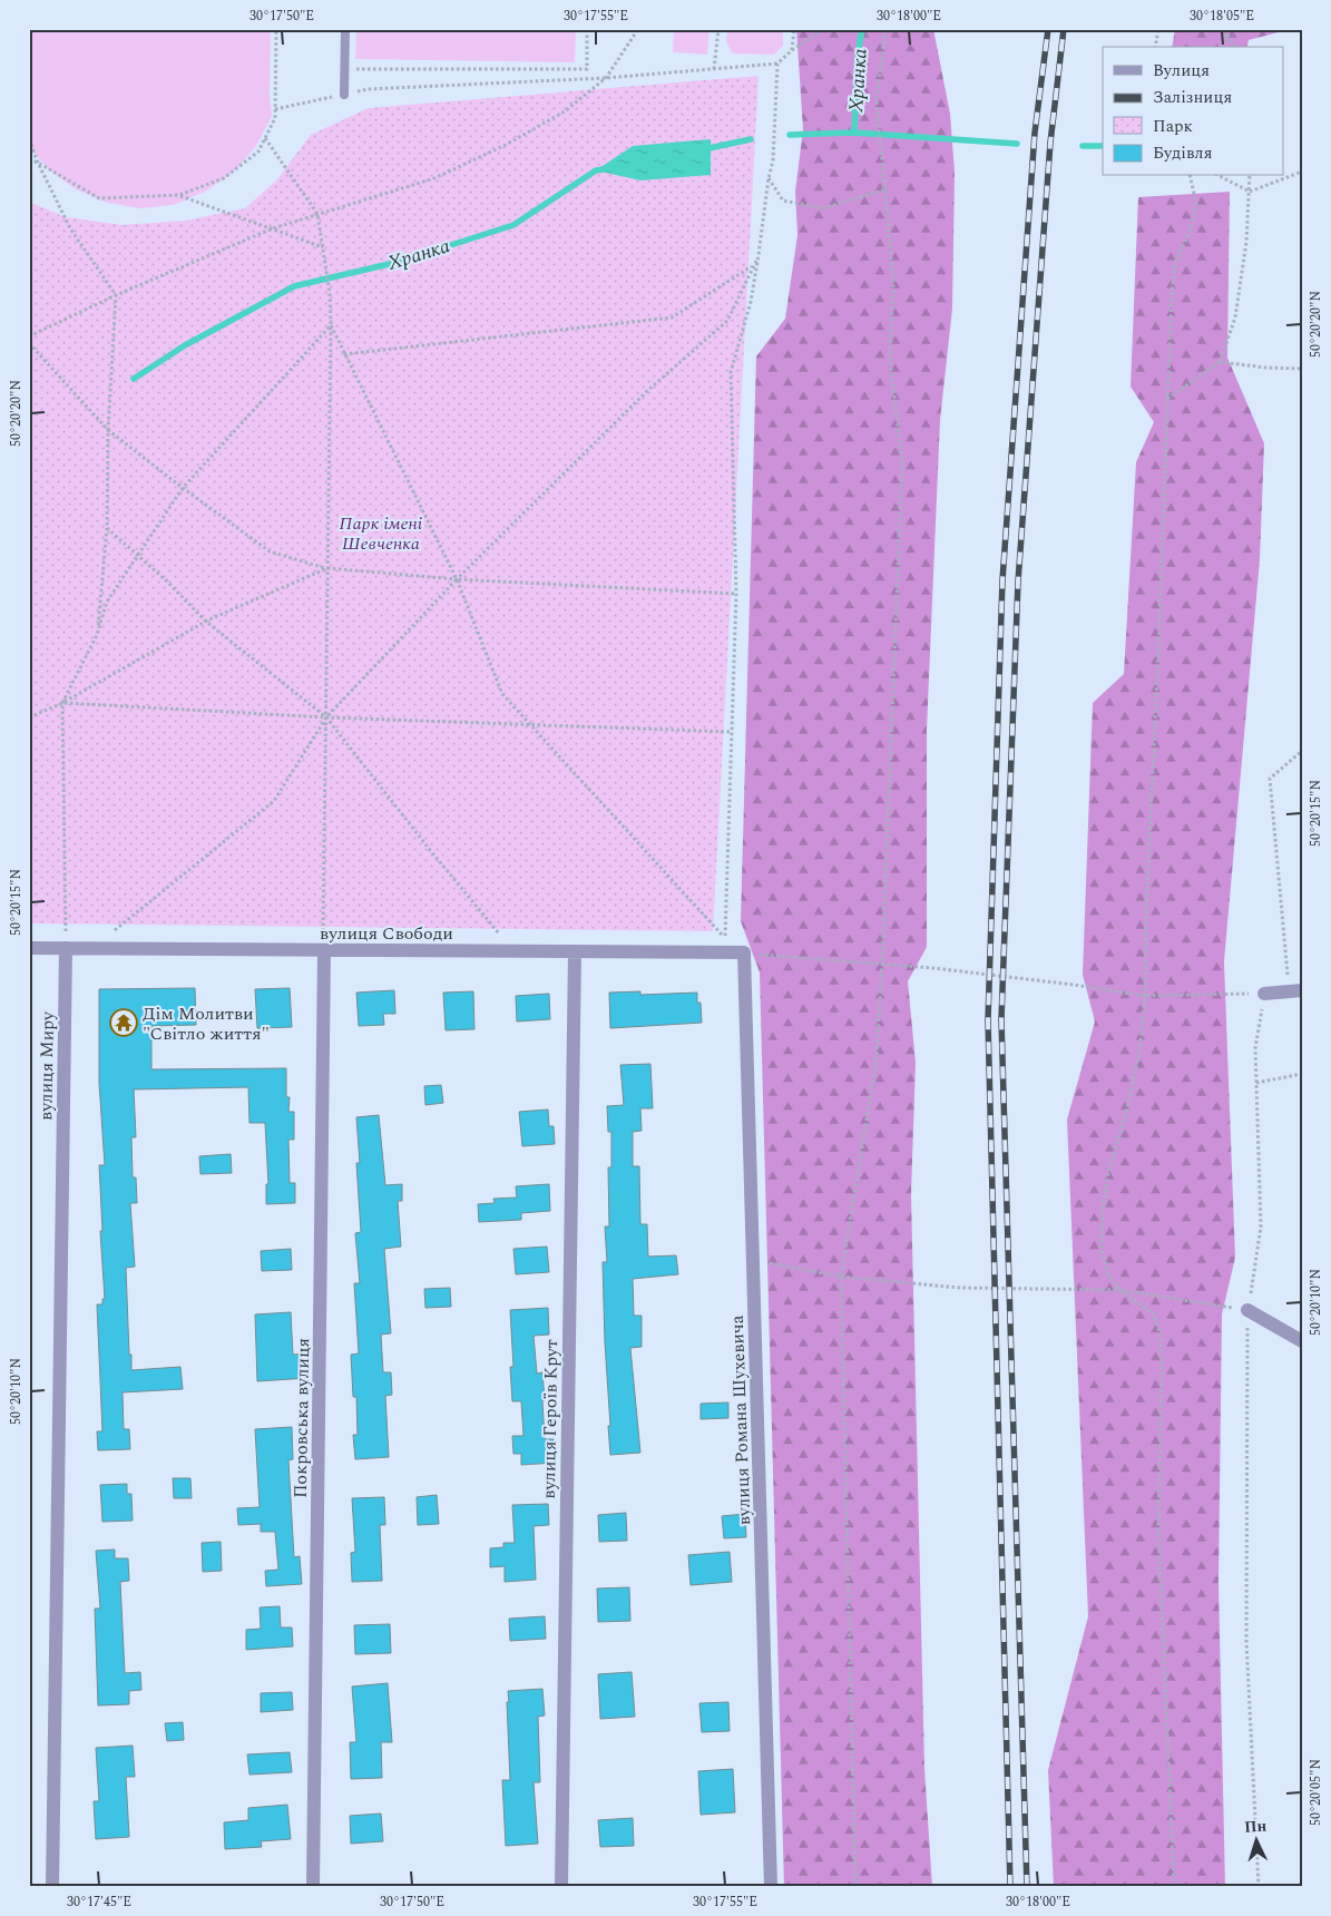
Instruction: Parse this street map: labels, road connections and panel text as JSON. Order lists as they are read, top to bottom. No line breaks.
{"streets":{"street":["вулиця Свободи","вулиця Миру","Покровська вулиця","вулиця Героїв Крут","вулиця Романа Шухевича"]},"crossings":[["вулиця Свободи","вулиця Миру"],["вулиця Свободи","Покровська вулиця"],["вулиця Свободи","вулиця Героїв Крут"],["вулиця Свободи","вулиця Романа Шухевича"]],"water":["Хранка"],"parks":["Парк імені Шевченка"],"places":{"temple":["Дім Молитви \"Світло життя\""]},"legend":["Вулиця","Залізниця","Парк","Будівля"],"north":"top","coordinates":["30°17'50\"E","30°17'55\"E","30°18'00\"E","30°18'05\"E","50°20'20\"N","50°20'15\"N","50°20'10\"N","50°20'05\"N","30°17'45\"E"]}
